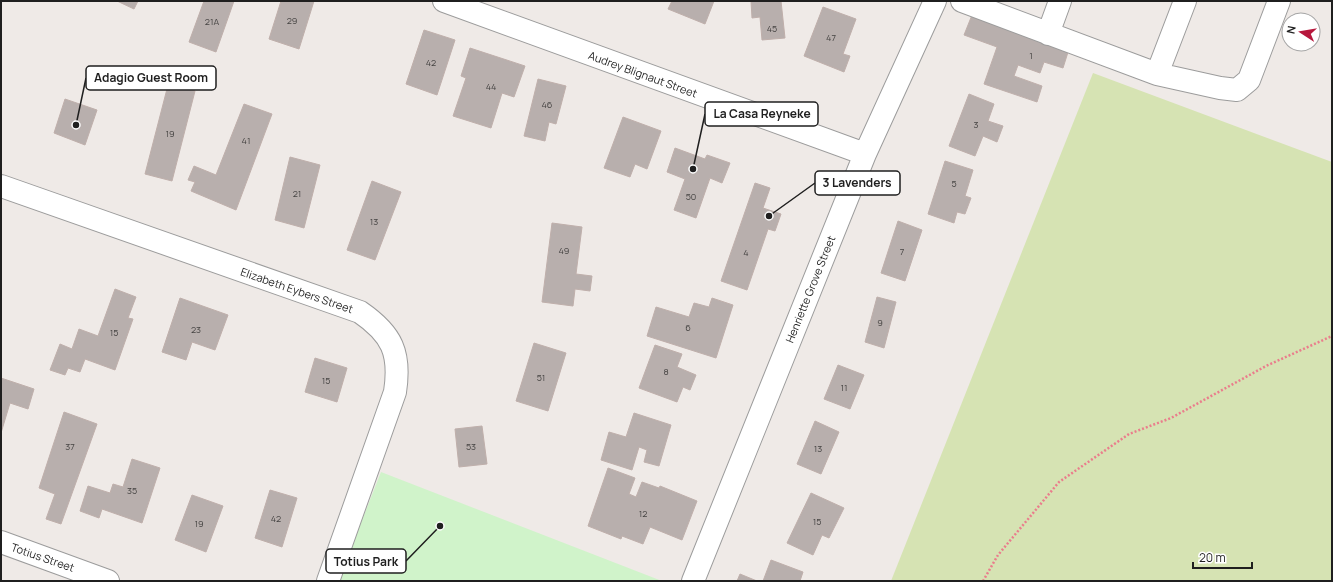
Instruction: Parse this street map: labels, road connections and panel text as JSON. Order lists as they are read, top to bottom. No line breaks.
{"streets":{"street":["Audrey Blignaut Street","Henriette Grove Street","Elizabeth Eybers Street","Totius Street"]},"crossings":[["Audrey Blignaut Street","Henriette Grove Street"]],"places":["Adagio Guest Room","La Casa Reyneke","3 Lavenders","Totius Park"],"house_numbers":["29","21A","45","47","1","42","44","46","3","19","41","5","21","50","13","49","7","4","9","6","23","15","8","51","15","11","37","53","13","35","12","42","15","19"],"scale_bar":"20 m","north":"left"}
